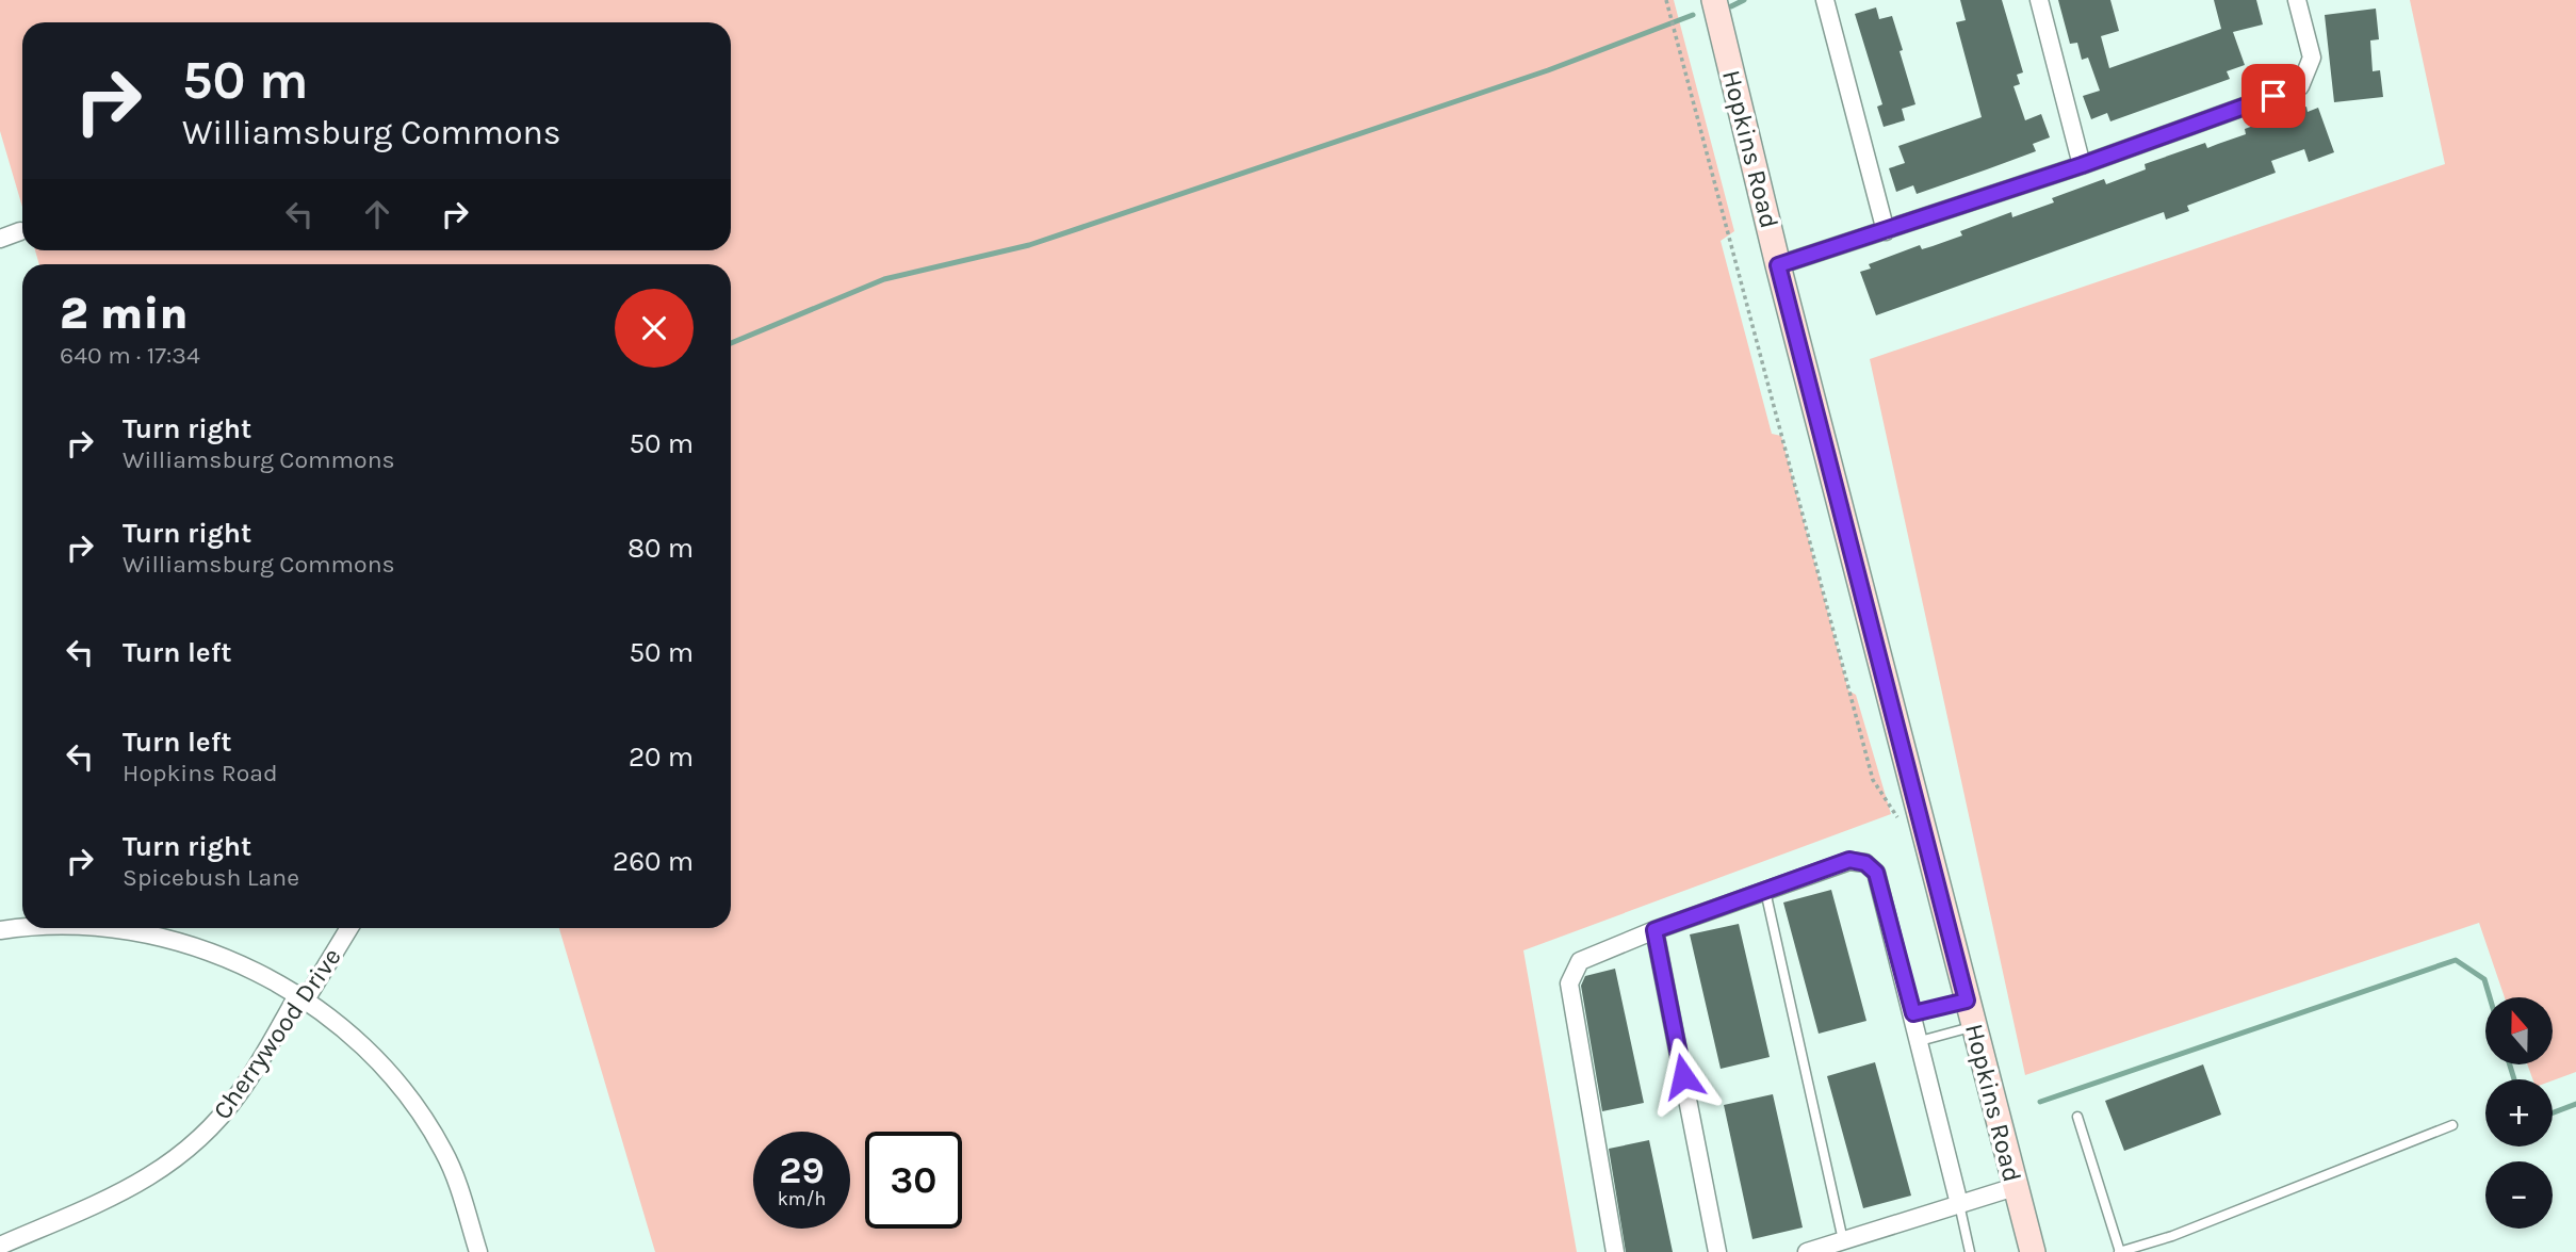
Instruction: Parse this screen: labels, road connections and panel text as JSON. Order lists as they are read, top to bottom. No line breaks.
{"streets":{"street":["Hopkins Road","Cherrywood Drive"]},"north":"top","page":{"turn":["50 m","Williamsburg Commons"],"heading":["2 min","640 m · 17:34"],"list":[{"name":"Turn right","note":"Williamsburg Commons","value":"50 m"},{"name":"Turn right","note":"Williamsburg Commons","value":"80 m"},{"name":"Turn left","value":"50 m"},{"name":"Turn left","note":"Hopkins Road","value":"20 m"},{"name":"Turn right","note":"Spicebush Lane","value":"260 m"}],"map_buttons":["+","−"],"speed":"29 km/h","limit":"30"}}
